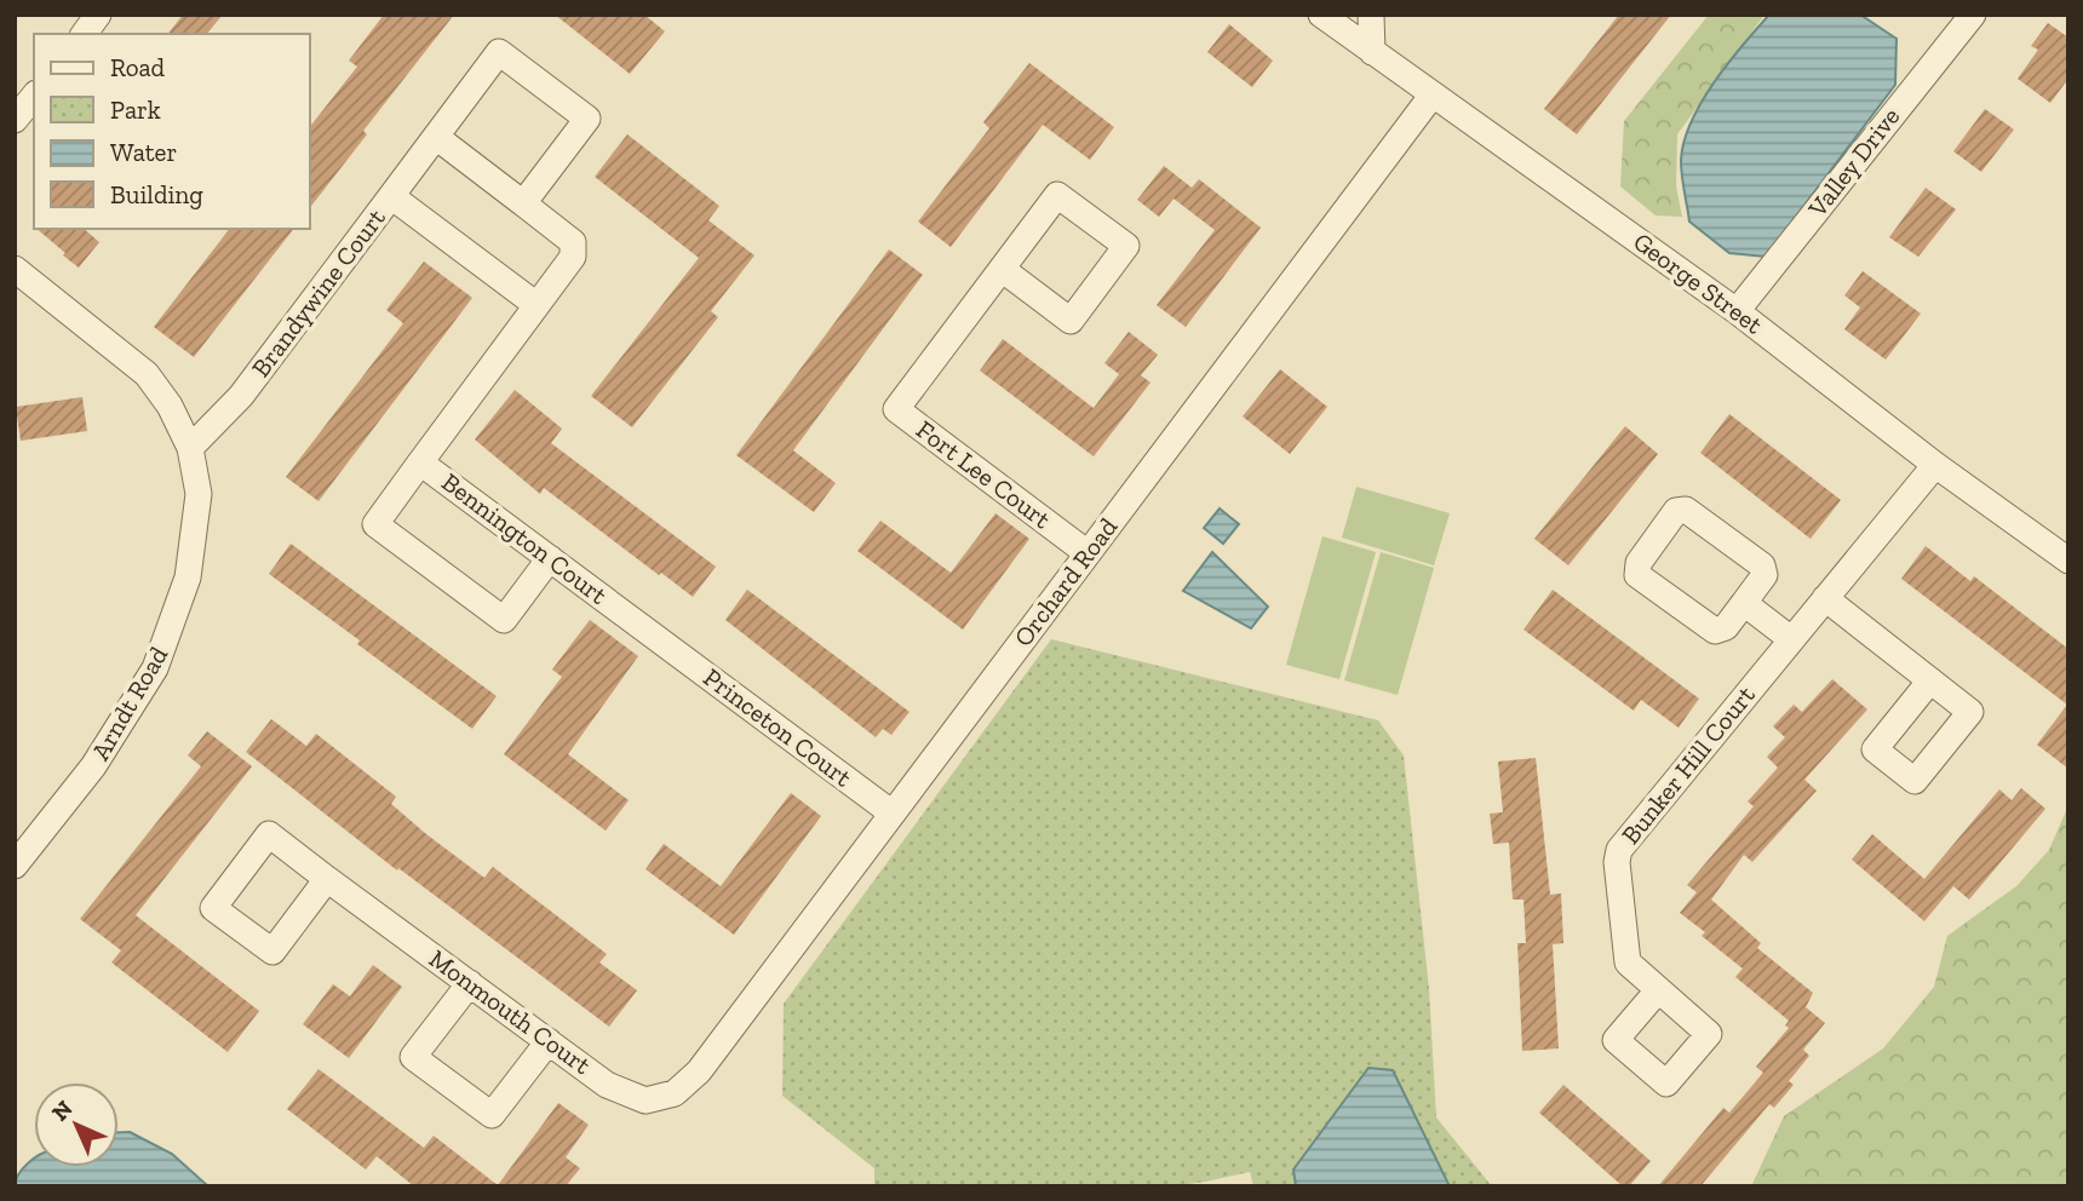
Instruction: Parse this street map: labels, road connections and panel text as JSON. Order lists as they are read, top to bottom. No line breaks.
{"streets":{"street":["Valley Drive","George Street","Brandywine Court","Fort Lee Court","Bennington Court","Orchard Road","Arndt Road","Princeton Court","Bunker Hill Court","Monmouth Court"]},"crossings":[["Valley Drive","George Street"],["George Street","Orchard Road"],["George Street","Bunker Hill Court"],["Brandywine Court","Bennington Court"],["Brandywine Court","Arndt Road"],["Fort Lee Court","Orchard Road"],["Bennington Court","Princeton Court"],["Orchard Road","Princeton Court"],["Orchard Road","Monmouth Court"]],"legend":["Road","Park","Water","Building"],"north":"top left"}
